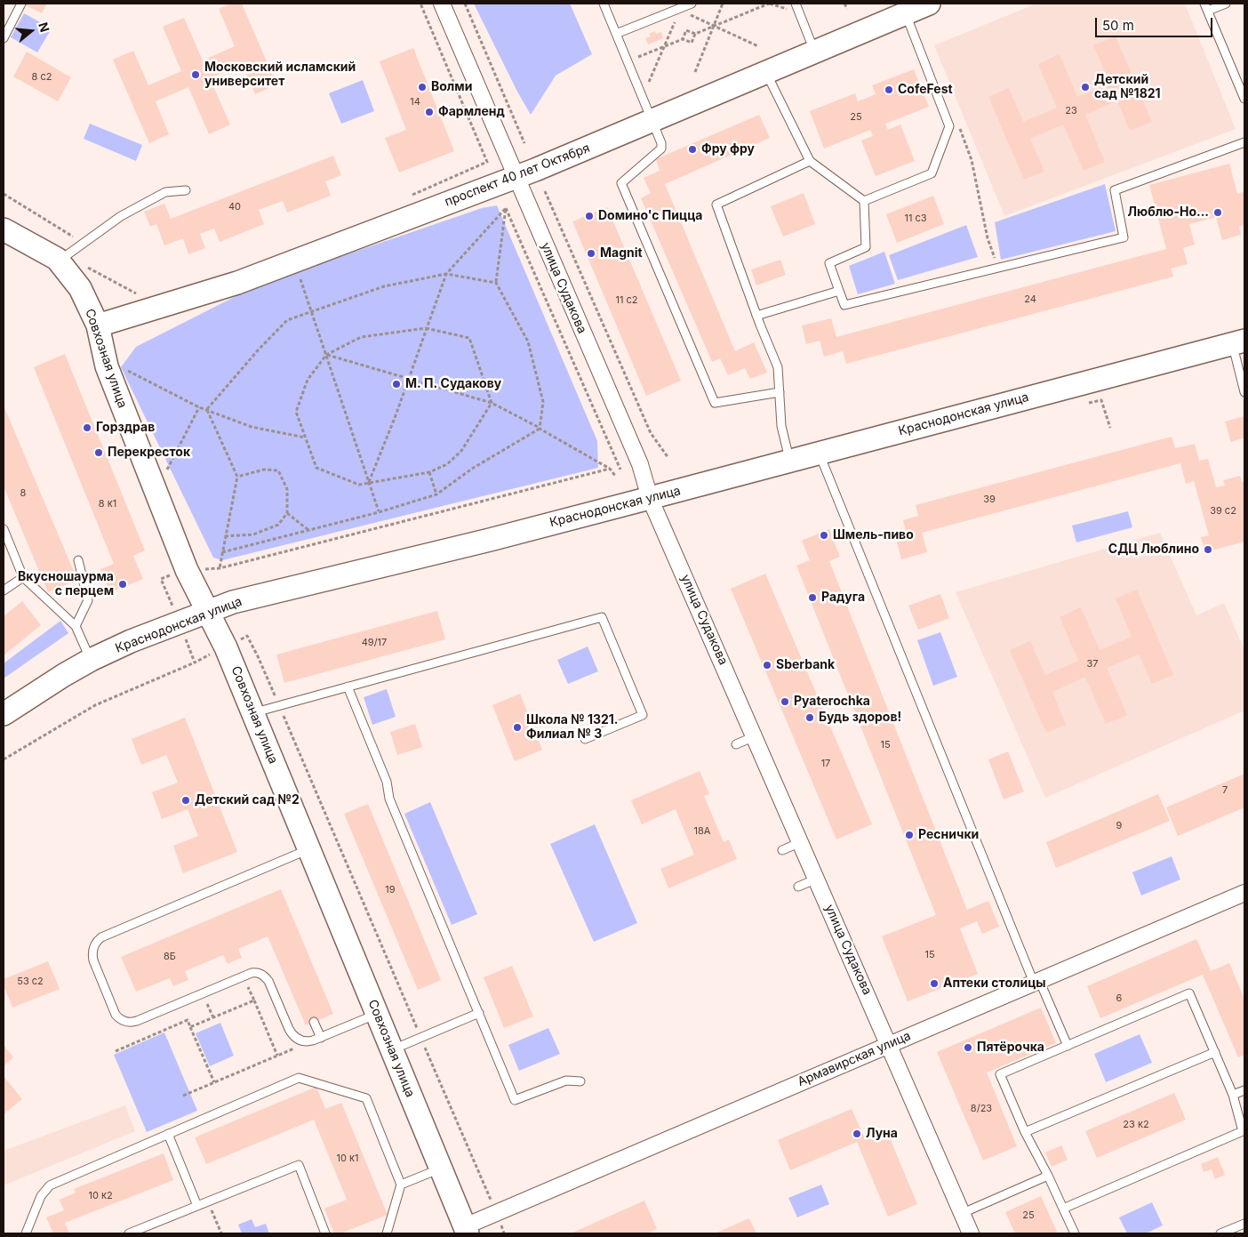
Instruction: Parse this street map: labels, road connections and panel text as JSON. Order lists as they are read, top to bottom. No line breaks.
{"streets":{"street":["проспект 40 лет Октября","улица Судакова","Совхозная улица","Краснодонская улица","Армавирская улица"]},"crossings":[["проспект 40 лет Октября","улица Судакова"],["проспект 40 лет Октября","Совхозная улица"],["улица Судакова","Краснодонская улица"],["улица Судакова","Армавирская улица"],["Совхозная улица","Краснодонская улица"],["Совхозная улица","Армавирская улица"]],"places":["Московский исламский университет","Волми","Детский сад №1821","CofeFest","Фармленд","Фру фру","Люблю-Но...","Dомино'с Пицца","Magnit","М. П. Судакову","Горздрав","Перекресток","Шмель-пиво","СДЦ Люблино","Вкусношаурма с перцем","Радуга","Sberbank","Pyaterochka","Будь здоров!","Школа № 1321. Филиал № 3","Детский сад №2","Реснички","Аптеки столицы","Пятёрочка","Луна"],"house_numbers":["8 с2","14","23","25","40","11 с3","24","11 с2","8","39","8 к1","39 с2","49/17","37","15","17","7","9","18А","19","15","8Б","53 с2","6","8/23","23 к2","10 к1","10 к2","25"],"scale_bar":"50 m","north":"right"}
